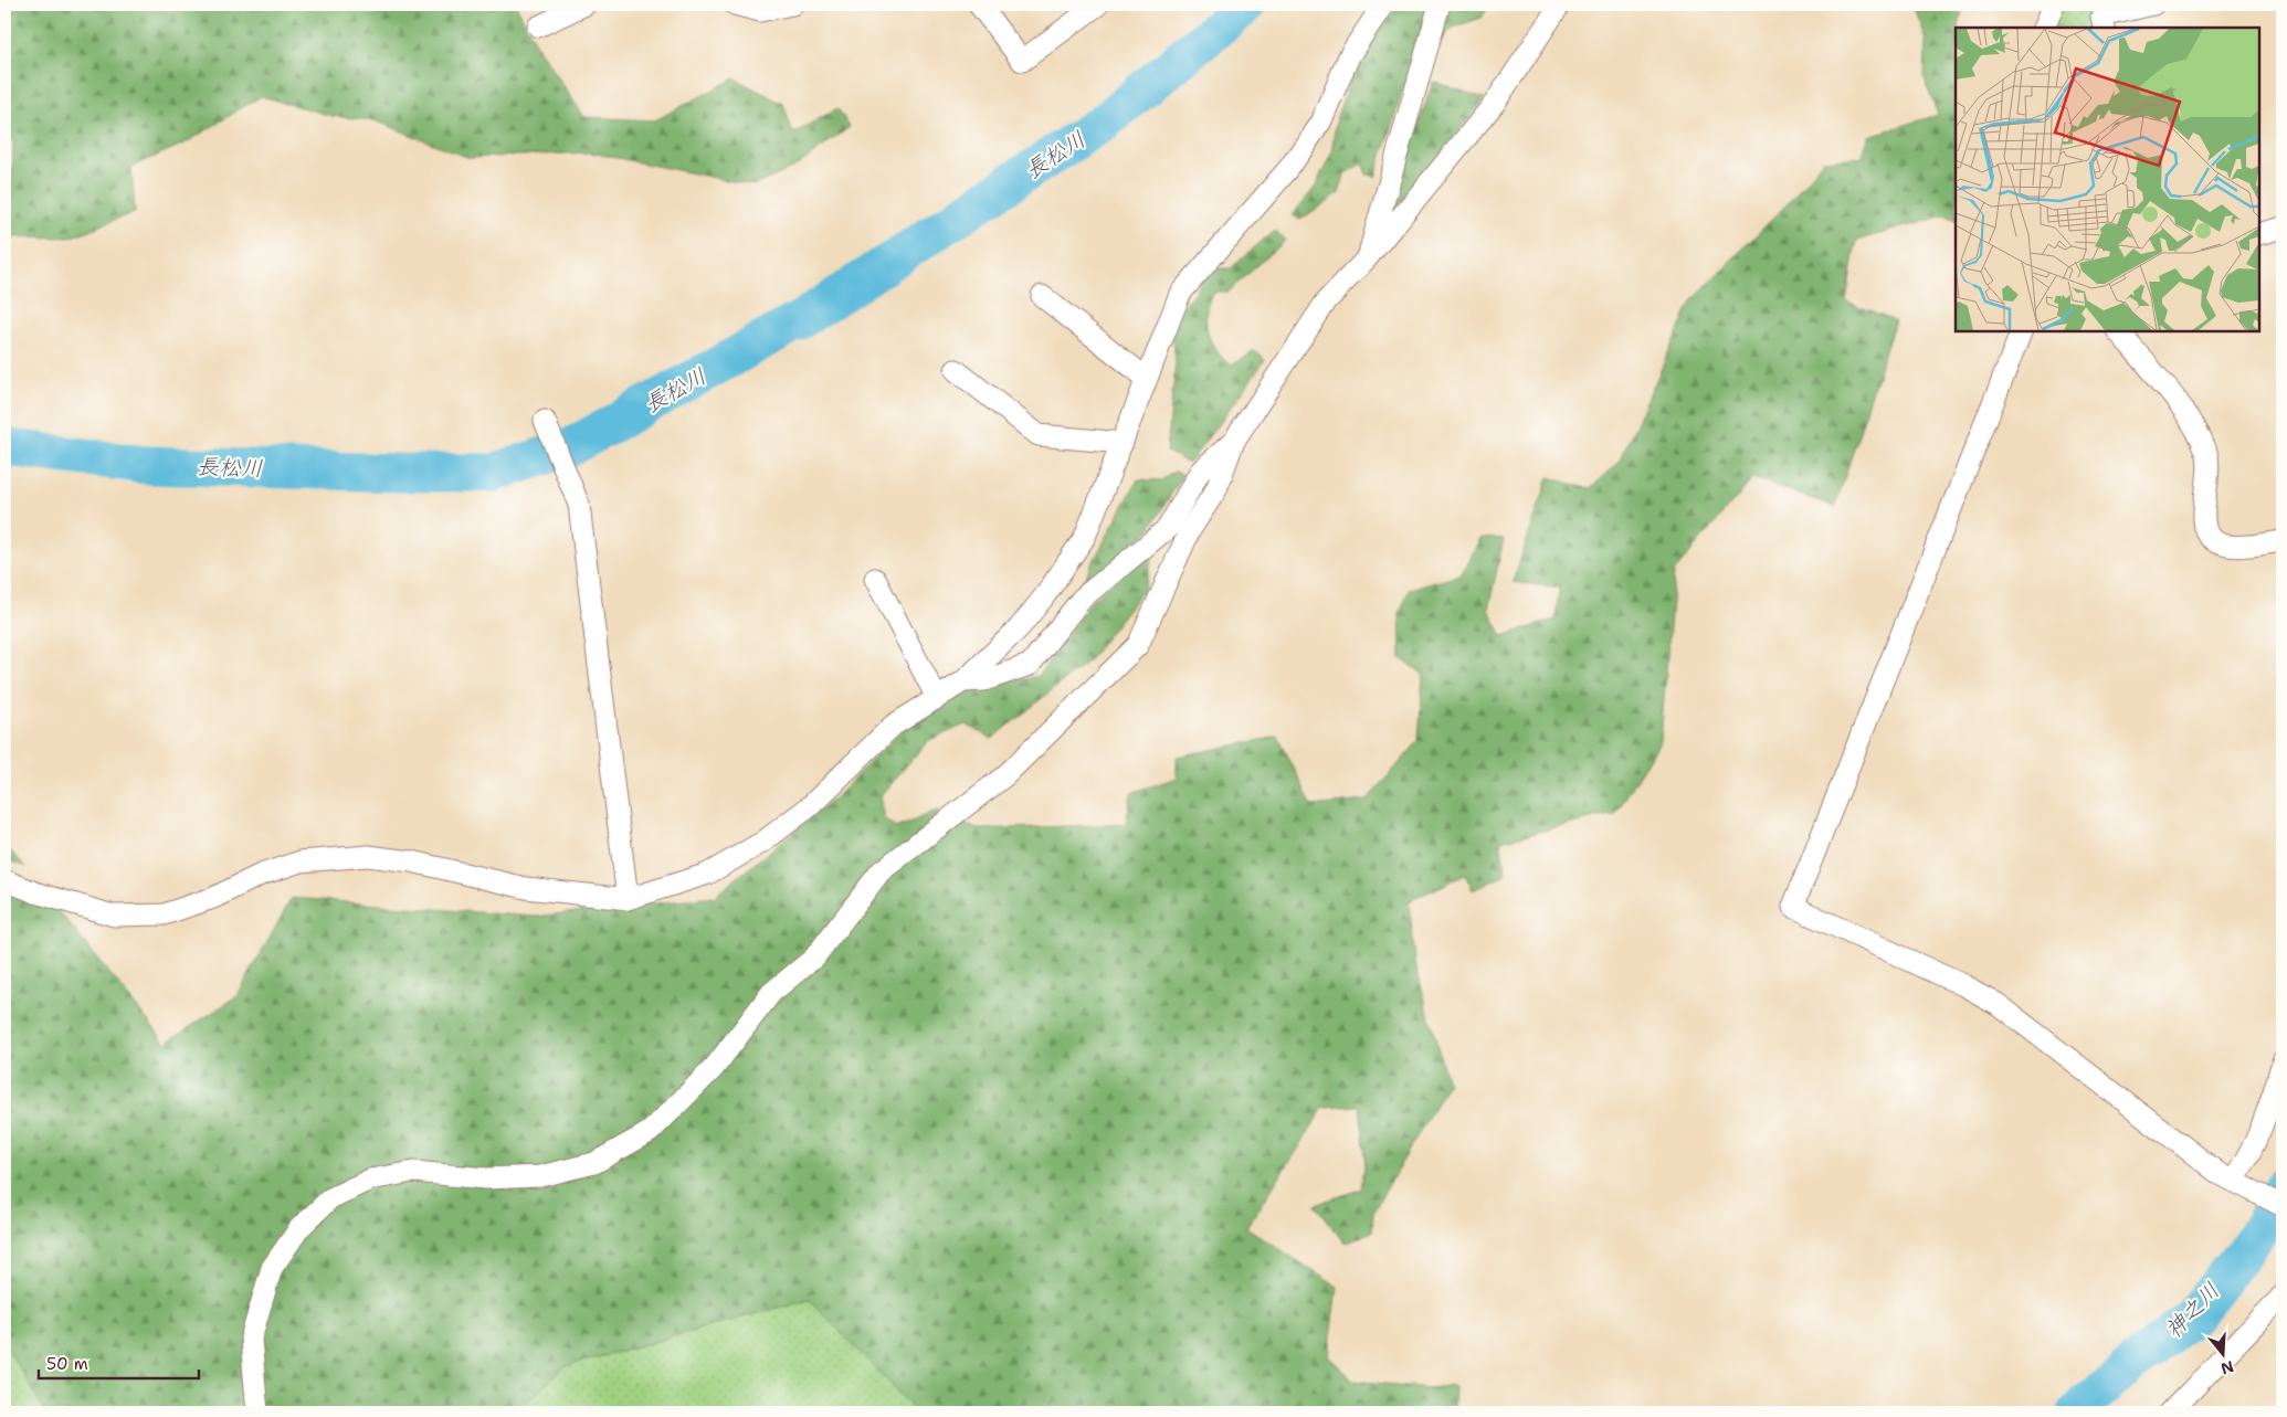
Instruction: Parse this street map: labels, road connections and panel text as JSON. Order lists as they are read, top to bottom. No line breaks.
{"water":["長松川","神之川"],"scale_bar":"50 m","north":"bottom"}
